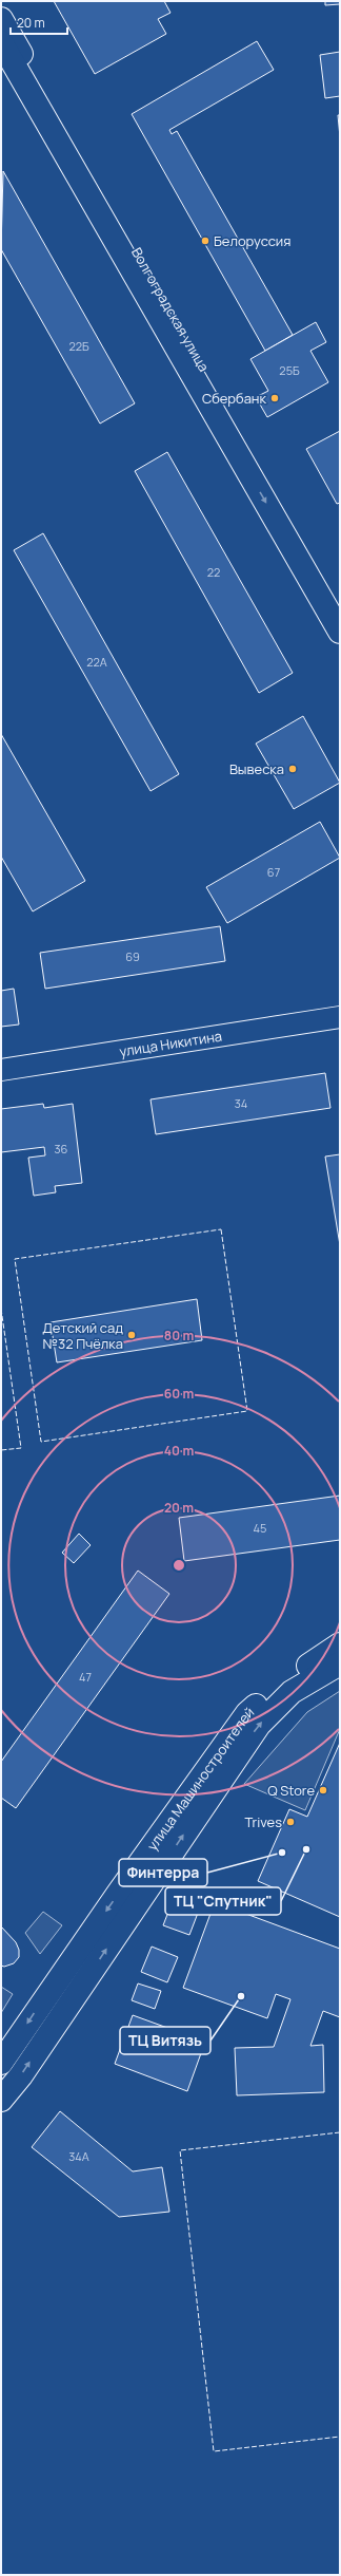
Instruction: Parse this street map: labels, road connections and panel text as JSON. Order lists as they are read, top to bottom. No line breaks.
{"streets":{"main road":["Волгоградская улица","улица Машиностроителей"],"street":["улица Никитина"]},"places":["Белоруссия","Сбербанк","Вывеска","Детский сад №32 Пчёлка","Q Store","Trives","ТЦ \"Спутник\"","Финтерра","ТЦ Витязь"],"house_numbers":["22Б","25Б","22","22А","67","69","34","36","45","47","34А"],"scale_bar":"20 m","rings":["80 m","60 m","40 m","20 m"]}
